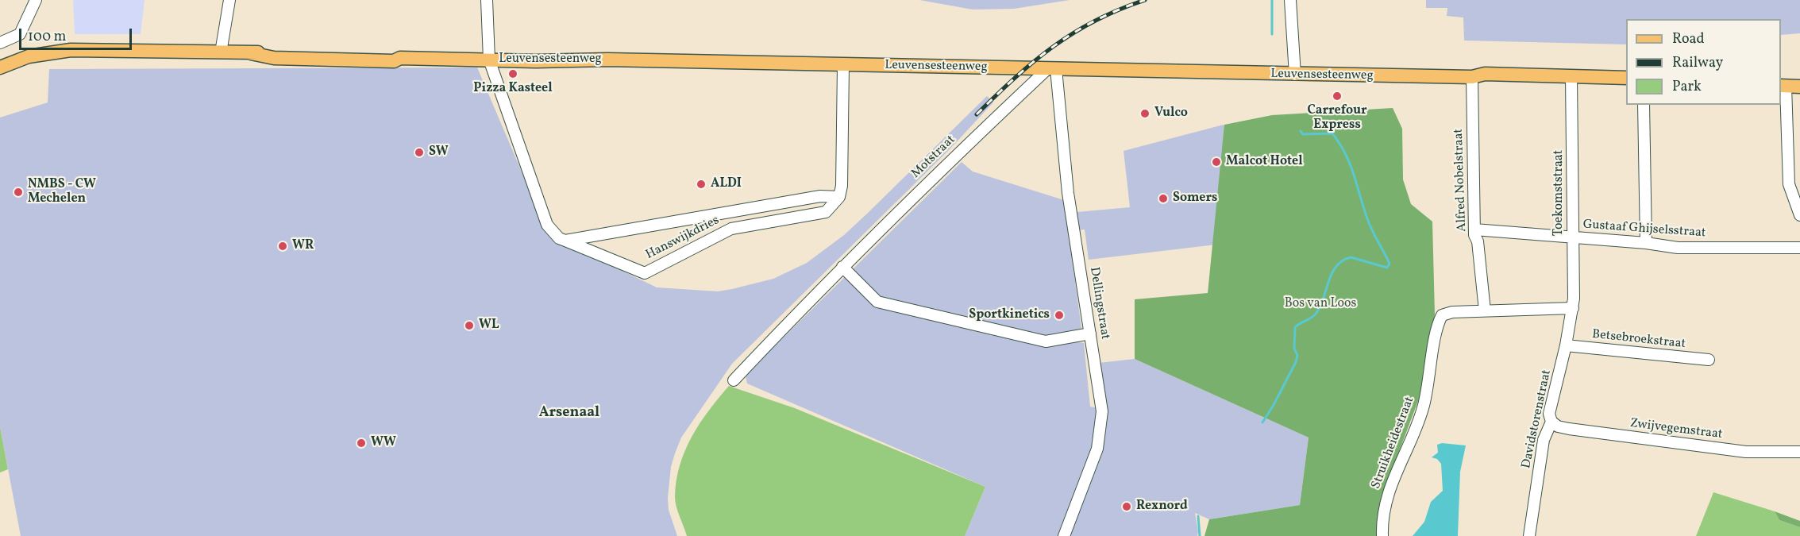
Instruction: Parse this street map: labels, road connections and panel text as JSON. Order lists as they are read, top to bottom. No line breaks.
{"streets":{"main road":["Leuvensesteenweg"],"street":["Motstraat","Alfred Nobelstraat","Toekomststraat","Gustaaf Ghijselsstraat","Hanswijkdries","Dellingstraat","Betsebroekstraat","Davidstorenstraat","Zwijvegemstraat","Struikheidestraat"]},"crossings":[["Leuvensesteenweg","Motstraat"],["Leuvensesteenweg","Alfred Nobelstraat"],["Leuvensesteenweg","Toekomststraat"],["Leuvensesteenweg","Hanswijkdries"],["Leuvensesteenweg","Dellingstraat"],["Motstraat","Dellingstraat"],["Alfred Nobelstraat","Gustaaf Ghijselsstraat"],["Alfred Nobelstraat","Struikheidestraat"],["Toekomststraat","Gustaaf Ghijselsstraat"],["Toekomststraat","Davidstorenstraat"],["Betsebroekstraat","Davidstorenstraat"],["Davidstorenstraat","Zwijvegemstraat"]],"districts":["Arsenaal"],"parks":["Bos van Loos"],"places":["Pizza Kasteel","Carrefour Express","Vulco","SW","Malcot Hotel","ALDI","NMBS - CW Mechelen","Somers","WR","Sportkinetics","WL","WW","Rexnord"],"legend":["Road","Railway","Park"],"scale_bar":"100 m"}
